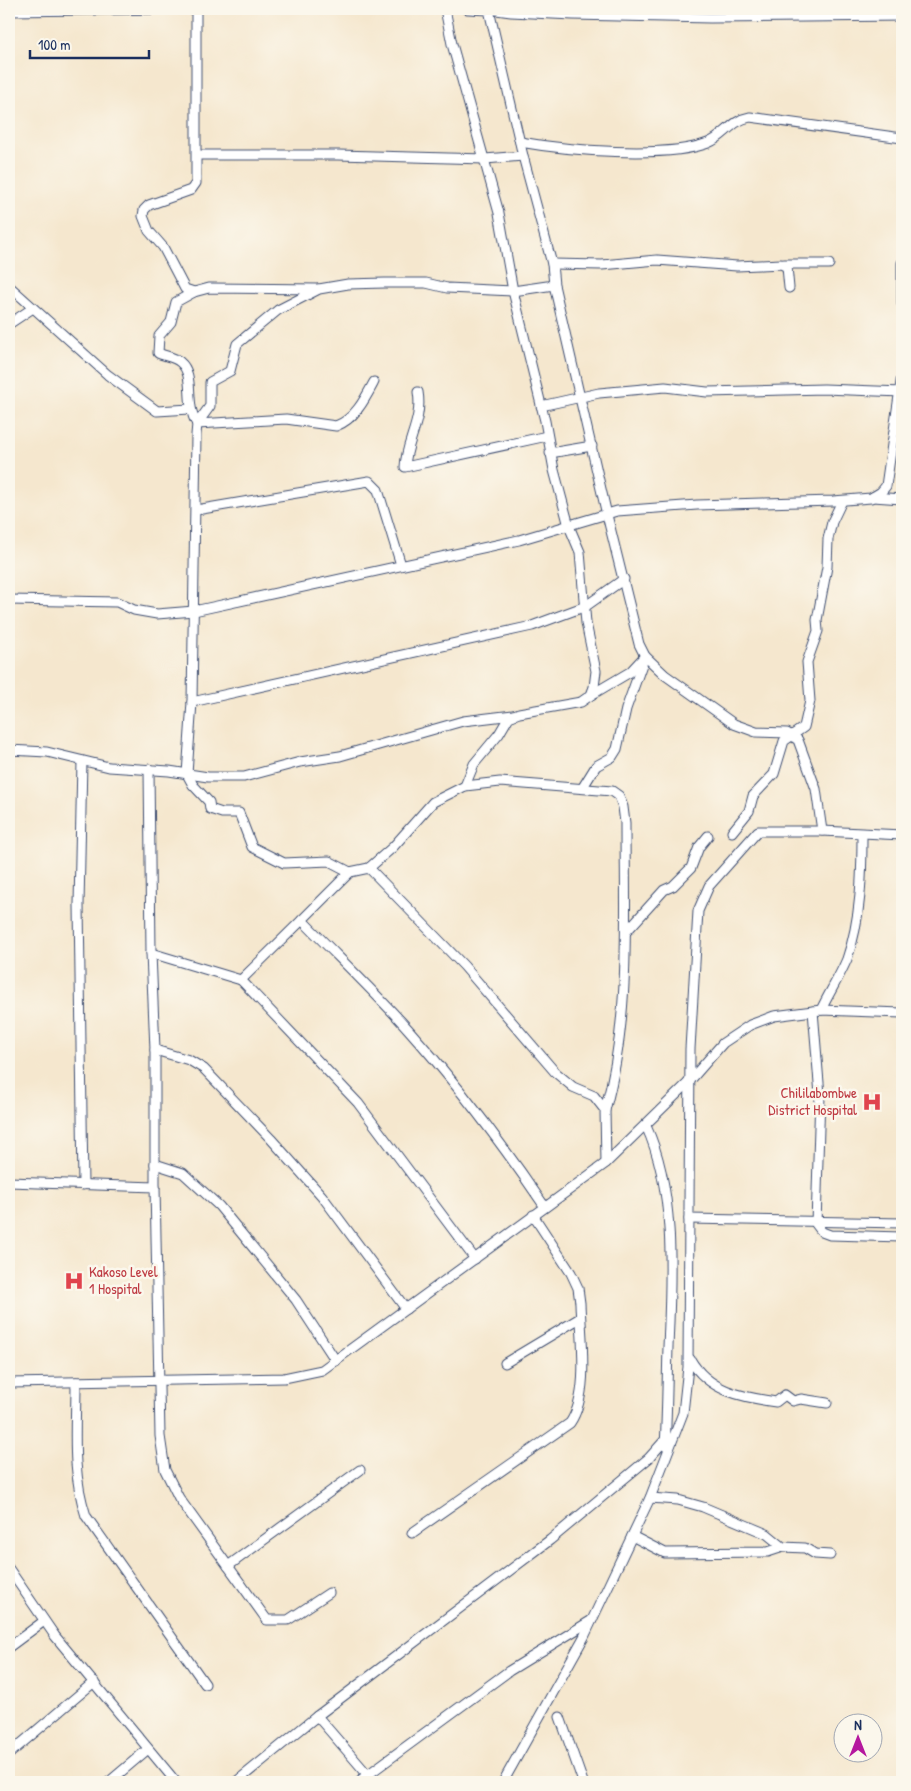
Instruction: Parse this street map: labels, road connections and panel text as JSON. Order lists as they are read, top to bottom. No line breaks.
{"places":{"hospital":["Chililabombwe District Hospital","Kakoso Level 1 Hospital"]},"scale_bar":"100 m","north":"top"}
